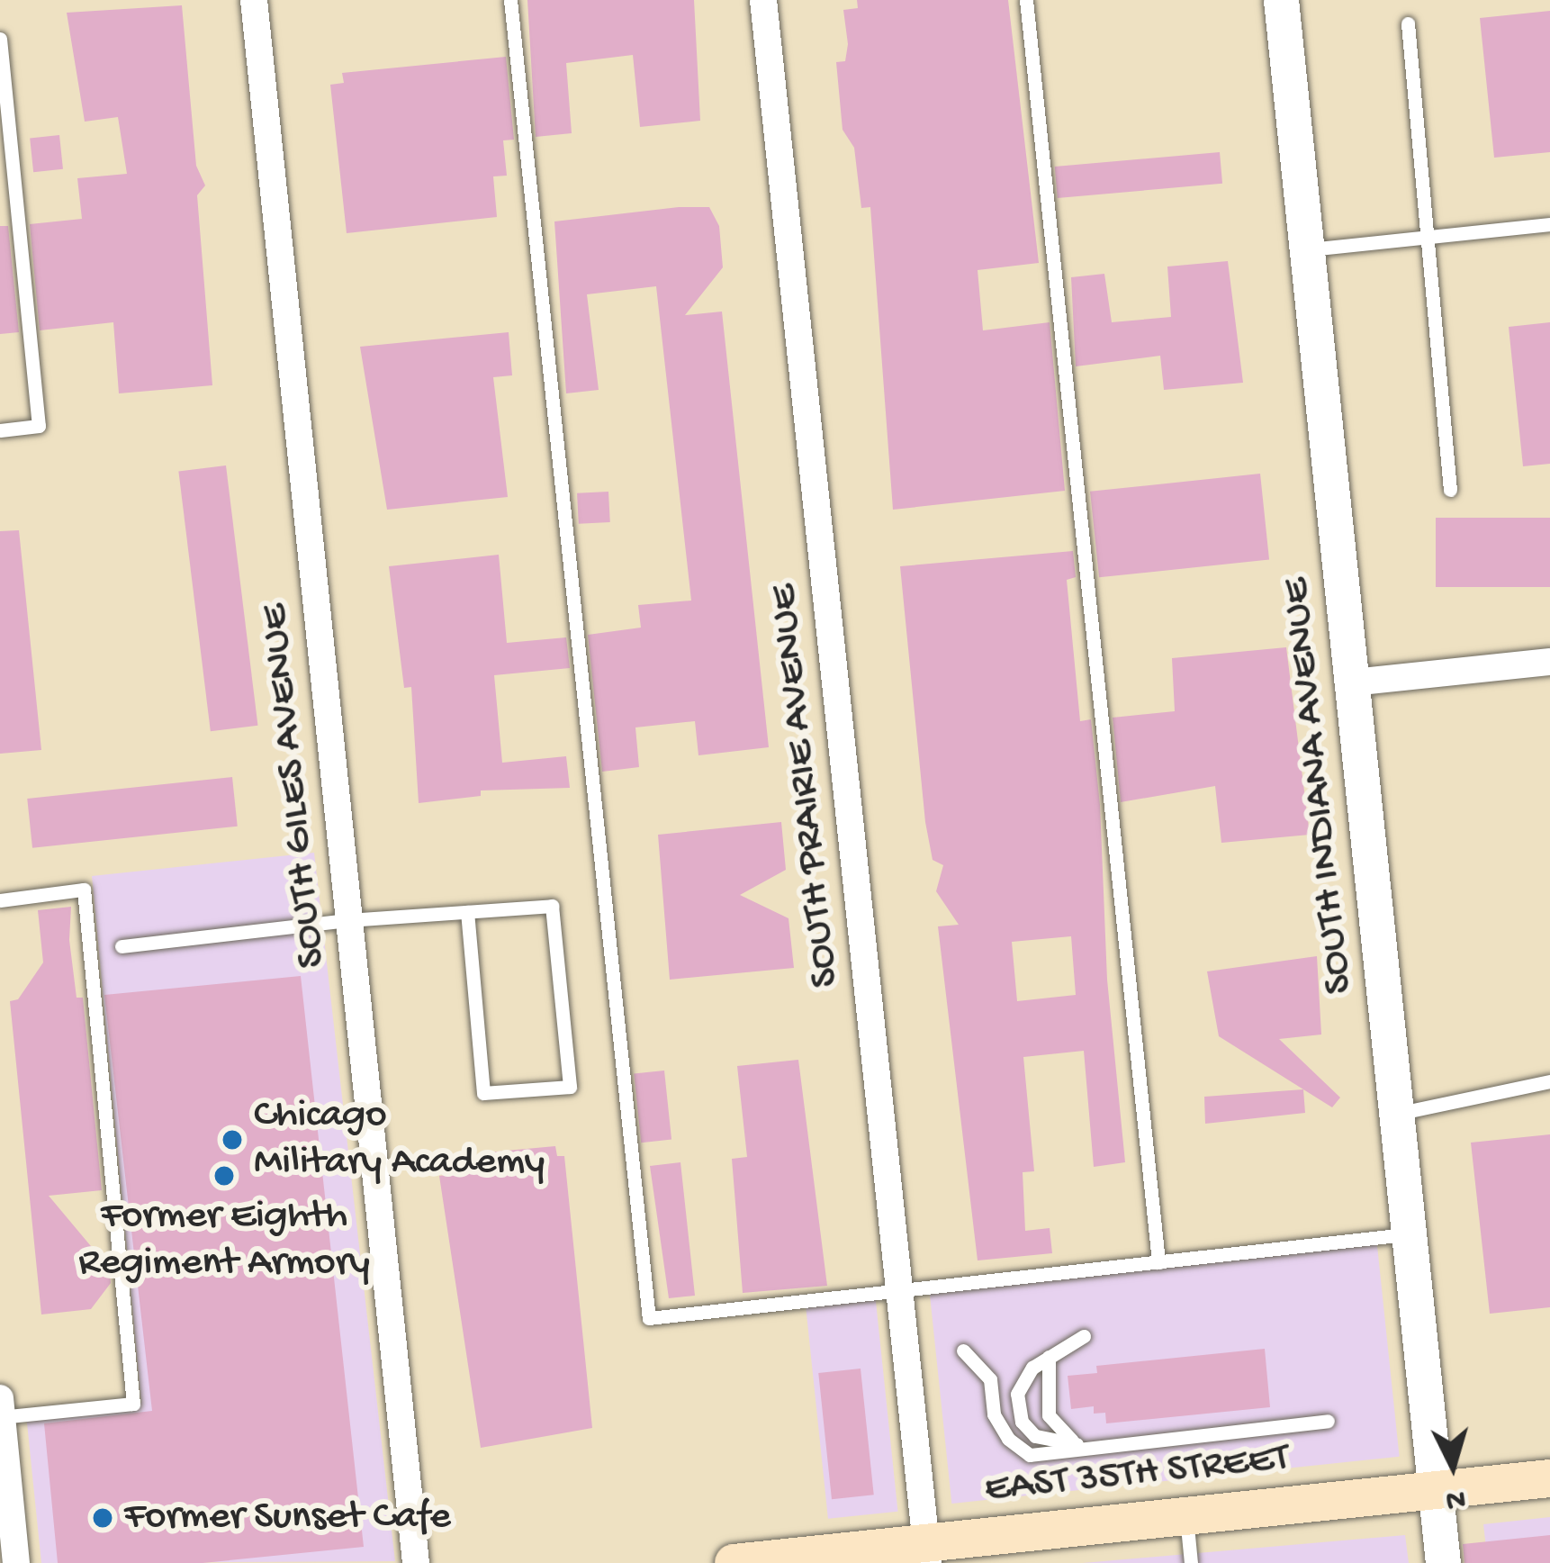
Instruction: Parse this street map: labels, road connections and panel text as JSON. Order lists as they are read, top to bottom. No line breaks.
{"streets":{"main road":["EAST 35TH STREET"],"street":["SOUTH GILES AVENUE","SOUTH PRAIRIE AVENUE","SOUTH INDIANA AVENUE"]},"crossings":[["SOUTH PRAIRIE AVENUE","EAST 35TH STREET"],["SOUTH INDIANA AVENUE","EAST 35TH STREET"]],"places":["Chicago Military Academy","Former Eighth Regiment Armory","Former Sunset Cafe"],"north":"bottom"}
